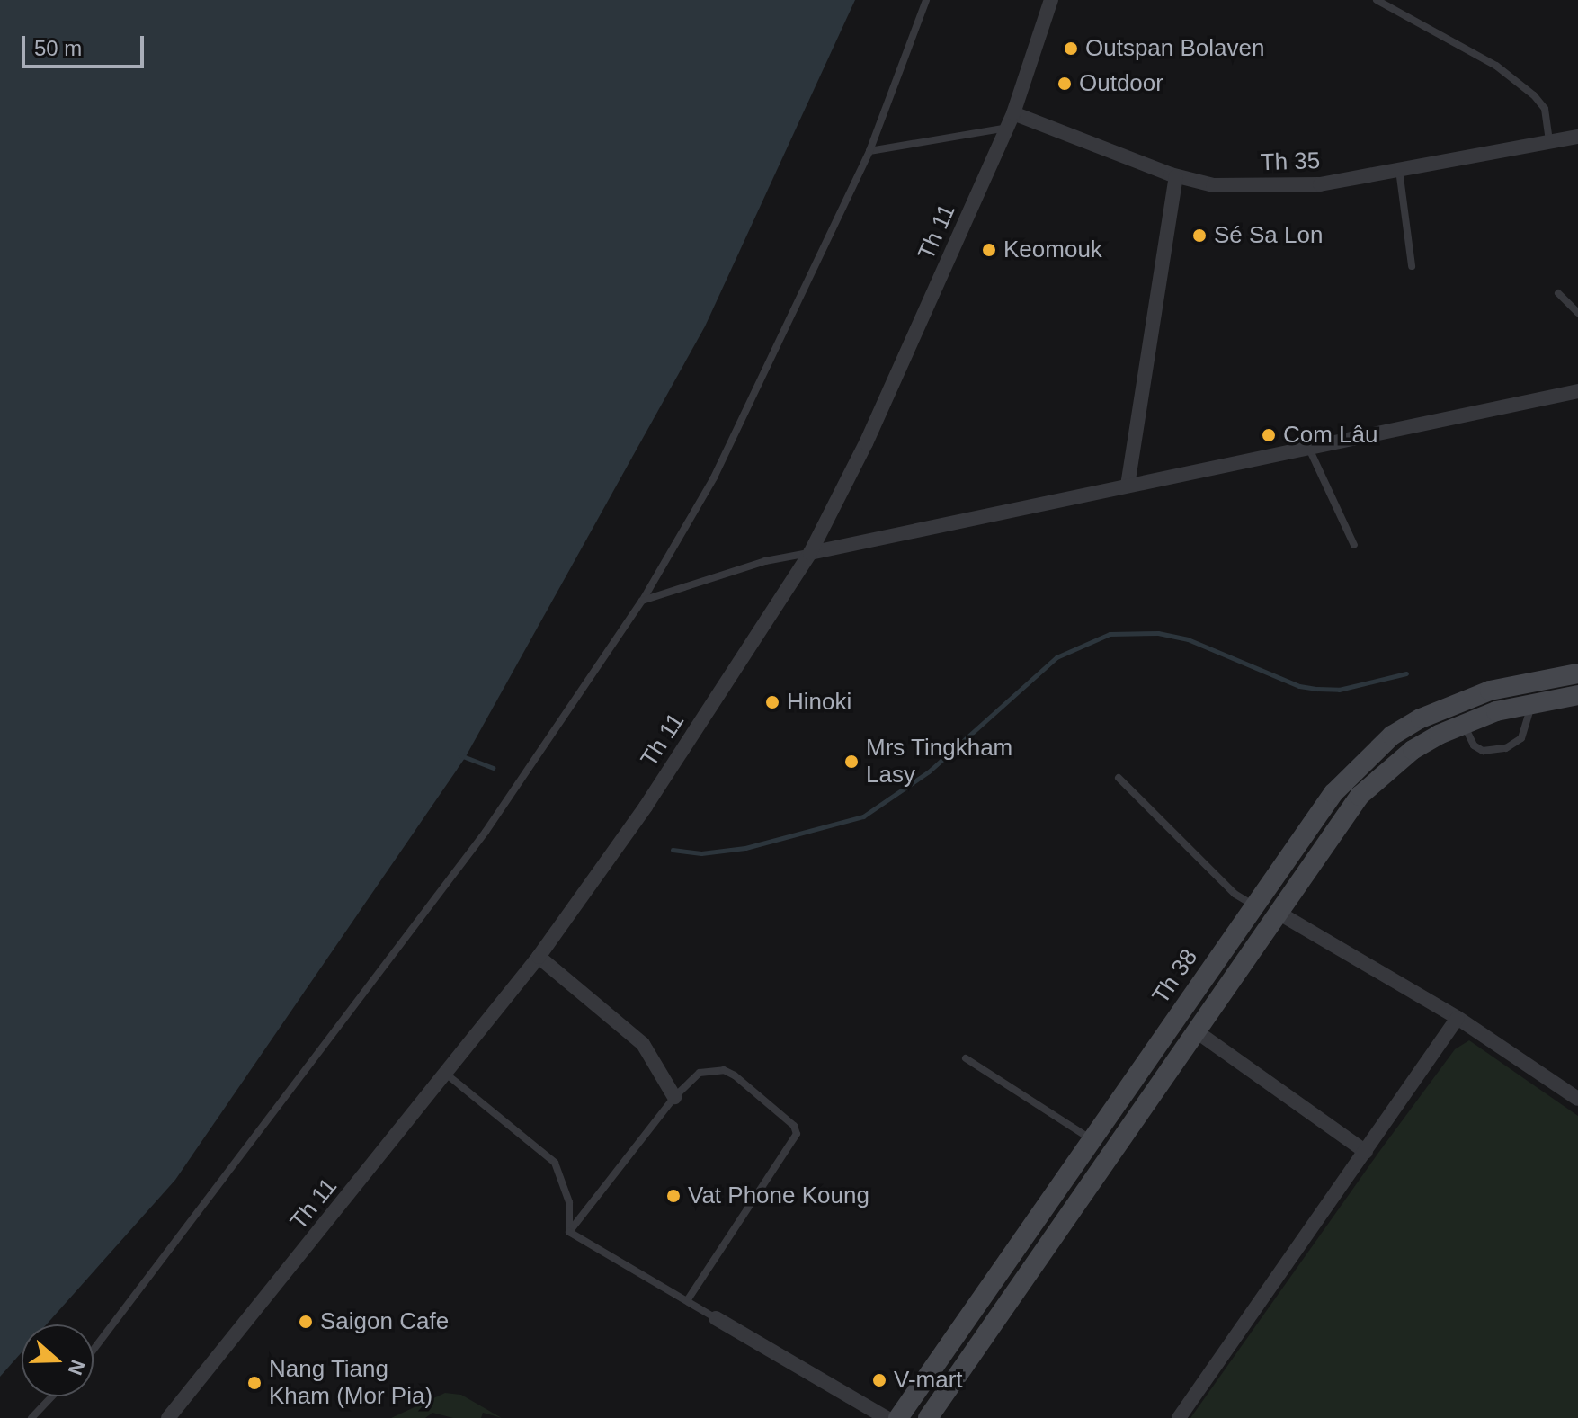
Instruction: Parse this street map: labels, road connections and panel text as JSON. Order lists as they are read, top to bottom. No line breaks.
{"streets":{"street":["Th 35","Th 11","Th 38"]},"crossings":[["Th 35","Th 11"]],"places":["Outspan Bolaven","Outdoor","Sé Sa Lon","Keomouk","Com Lâu","Hinoki","Mrs Tingkham Lasy","Vat Phone Koung","Saigon Cafe","V-mart","Nang Tiang Kham (Mor Pia)"],"scale_bar":"50 m","north":"right"}
